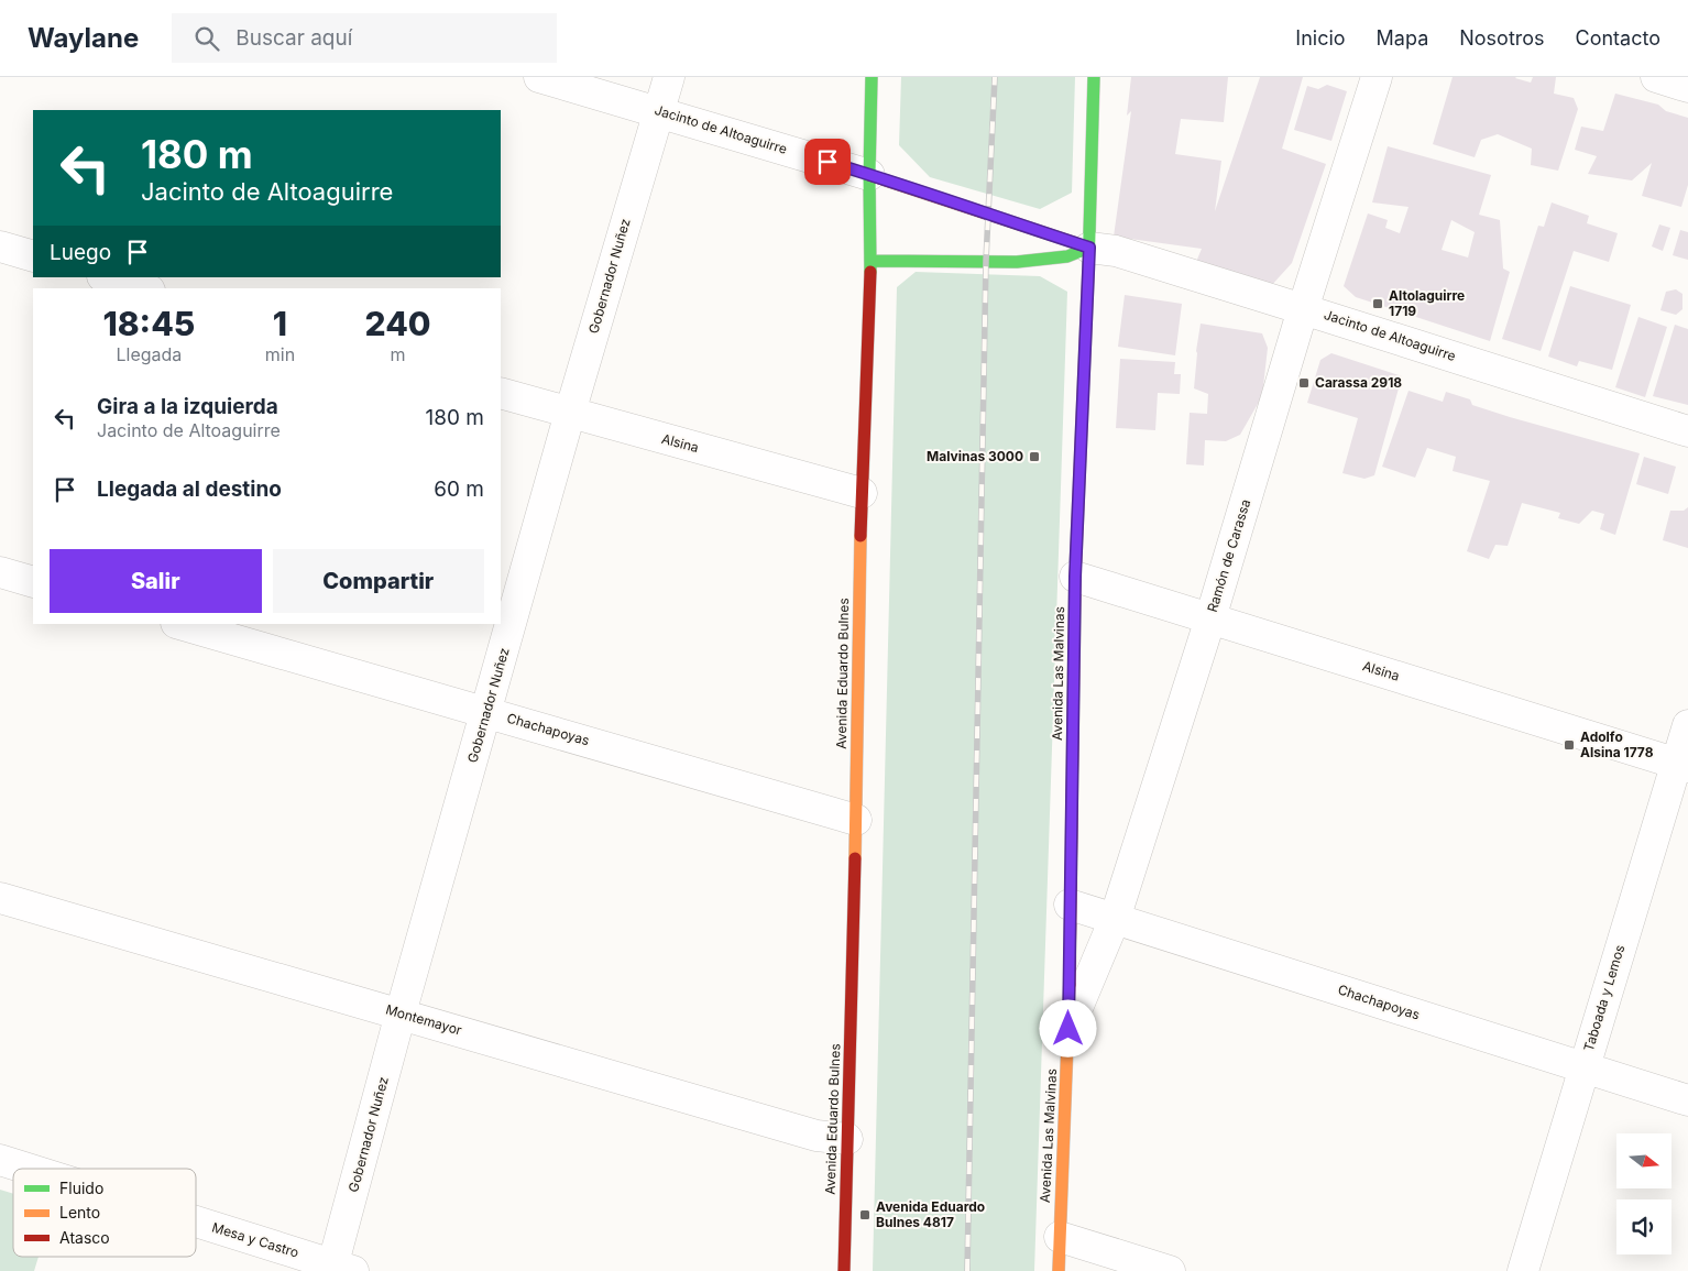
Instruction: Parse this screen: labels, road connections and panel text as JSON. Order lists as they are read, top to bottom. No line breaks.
{"streets":{"main road":["Jacinto de Altoaguirre","Avenida Eduardo Bulnes","Avenida Las Malvinas"],"street":["Gobernador Nuñez","Alsina","Ramón de Carassa","Chachapoyas","Taboada y Lemos","Montemayor","Mesa y Castro"]},"crossings":[["Jacinto de Altoaguirre","Gobernador Nuñez"],["Jacinto de Altoaguirre","Ramón de Carassa"],["Jacinto de Altoaguirre","Avenida Eduardo Bulnes"],["Jacinto de Altoaguirre","Avenida Las Malvinas"],["Gobernador Nuñez","Alsina"],["Gobernador Nuñez","Chachapoyas"],["Gobernador Nuñez","Montemayor"],["Gobernador Nuñez","Mesa y Castro"],["Alsina","Ramón de Carassa"],["Alsina","Avenida Eduardo Bulnes"],["Alsina","Avenida Las Malvinas"],["Alsina","Taboada y Lemos"],["Ramón de Carassa","Avenida Las Malvinas"],["Ramón de Carassa","Chachapoyas"],["Avenida Eduardo Bulnes","Chachapoyas"],["Avenida Eduardo Bulnes","Montemayor"],["Avenida Las Malvinas","Chachapoyas"],["Chachapoyas","Taboada y Lemos"]],"places":{"transit":["Altolaguirre 1719","Carassa 2918","Malvinas 3000","Adolfo Alsina 1778","Avenida Eduardo Bulnes 4817"]},"legend":["Fluido","Lento","Atasco"],"north":"right","page":{"header":"Waylane","search":"Buscar aquí","nav":["Inicio","Mapa","Nosotros","Contacto"],"turn":["180 m","Jacinto de Altoaguirre"],"then":"Luego","eta":["18:45","Llegada","1","min","240","m"],"list":[{"name":"Gira a la izquierda","note":"Jacinto de Altoaguirre","value":"180 m"},{"name":"Llegada al destino","value":"60 m"}],"buttons":["Salir","Compartir"]}}
